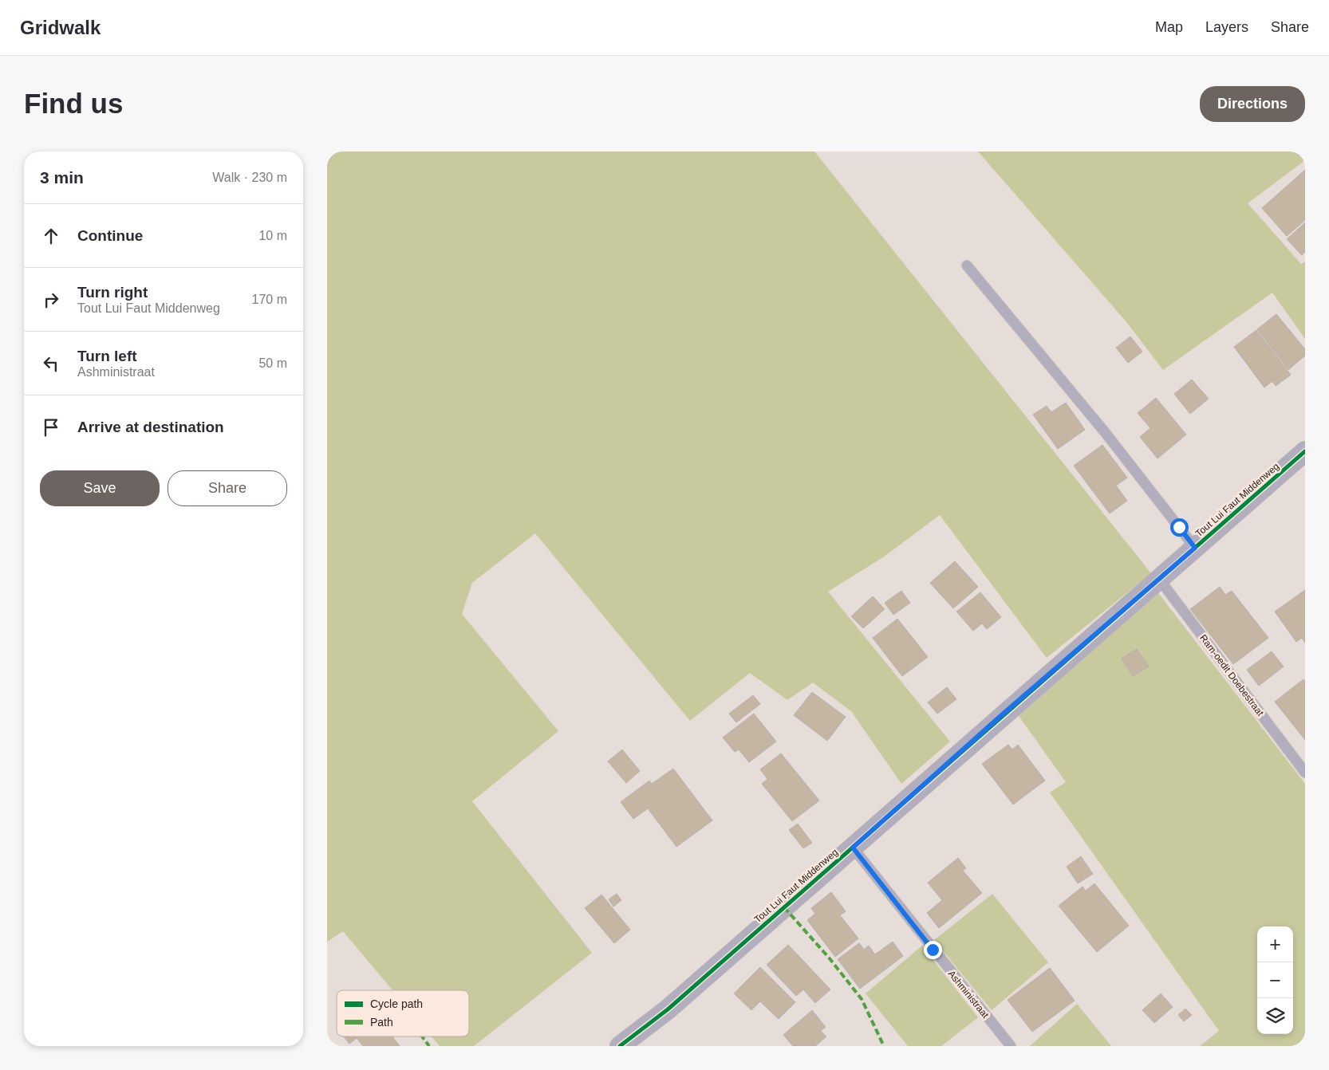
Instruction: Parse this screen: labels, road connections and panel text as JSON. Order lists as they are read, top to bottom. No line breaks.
{"streets":{"street":["Tout Lui Faut Middenweg"],"lane":["Ram-oedit Doebestraat","Ashministraat"]},"crossings":[["Tout Lui Faut Middenweg","Ram-oedit Doebestraat"],["Tout Lui Faut Middenweg","Ashministraat"]],"legend":["Cycle path","Path"],"page":{"header":"Gridwalk","nav":["Map","Layers","Share"],"buttons":["Directions",["Save","Share"]],"title":"Find us","heading":["3 min","Walk · 230 m"],"list":[["Continue","10 m"],["Turn right","Tout Lui Faut Middenweg","170 m"],["Turn left","Ashministraat","50 m"],"Arrive at destination"],"map_buttons":["+","−"]}}
